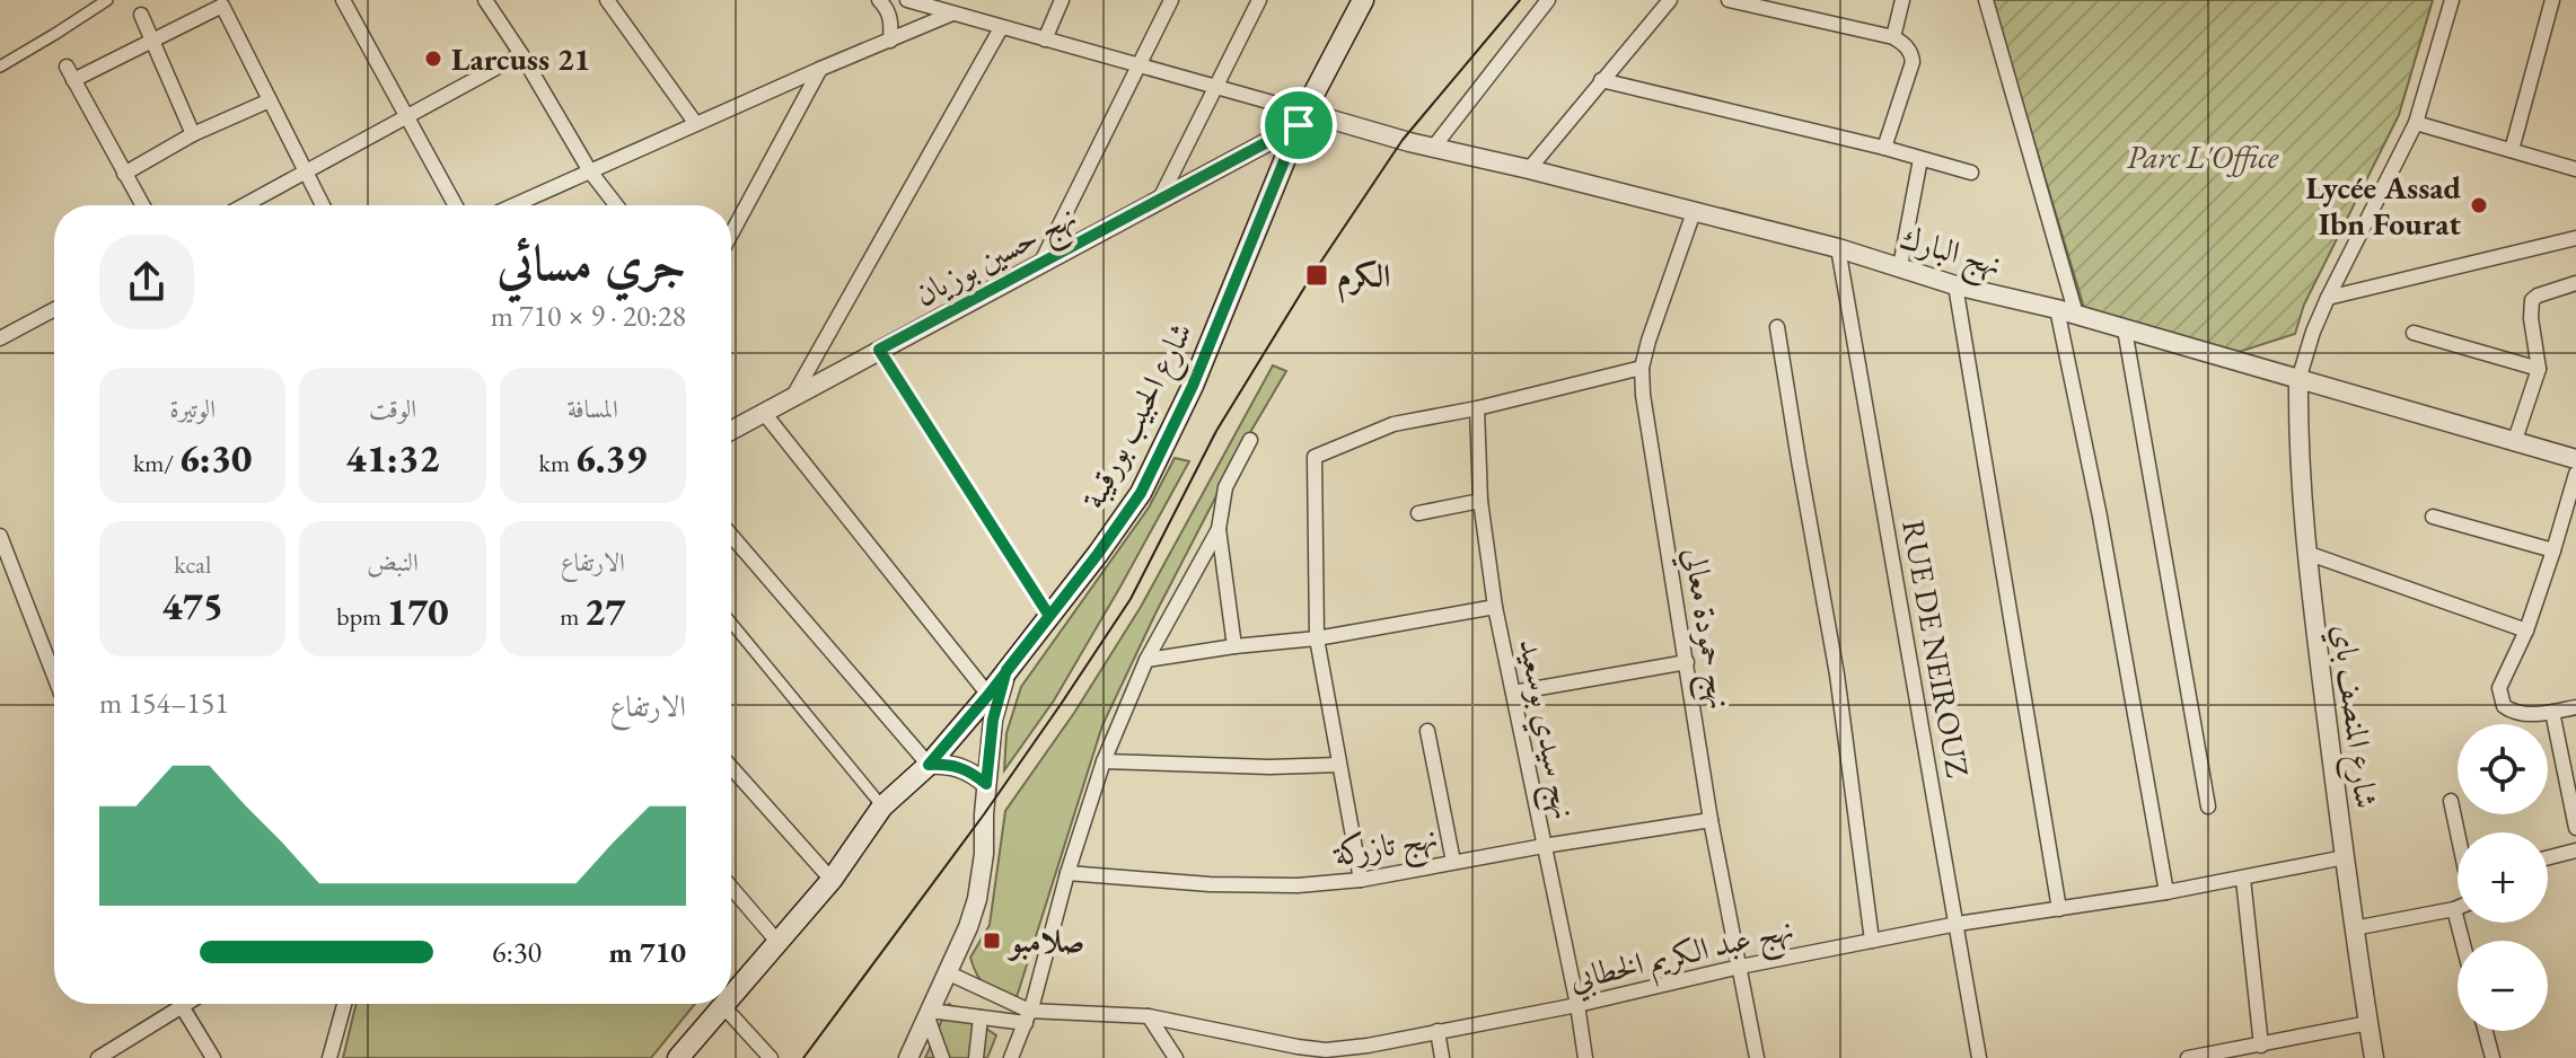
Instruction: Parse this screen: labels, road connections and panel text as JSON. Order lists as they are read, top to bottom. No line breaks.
{"streets":{"main road":["شارع الحبيب بورقيبة"],"street":["نهج البارك","نهج حسين بوزيان","نهج حمودة معالي","RUE DE NEIROUZ","شارع المنصف باي","نهج سيدي بوسعيد","نهج تازركة","نهج عبد الكريم الخطابي"]},"crossings":[["نهج البارك","نهج حسين بوزيان"],["نهج البارك","شارع الحبيب بورقيبة"],["نهج البارك","نهج حمودة معالي"],["نهج البارك","RUE DE NEIROUZ"],["نهج البارك","شارع المنصف باي"],["نهج حسين بوزيان","شارع الحبيب بورقيبة"],["نهج حمودة معالي","نهج تازركة"],["نهج حمودة معالي","نهج عبد الكريم الخطابي"],["RUE DE NEIROUZ","نهج عبد الكريم الخطابي"],["شارع المنصف باي","نهج عبد الكريم الخطابي"],["نهج سيدي بوسعيد","نهج تازركة"],["نهج سيدي بوسعيد","نهج عبد الكريم الخطابي"]],"parks":["Parc L'Office"],"places":{"other":["Larcuss 21","Lycée Assad Ibn Fourat"],"transit":["الكرم","صلامبو"]},"page":{"heading":["جري مسائي","20:28 · 9 × 710 m"],"stats":[["المسافة","6.39 km"],["الوقت","41:32"],["الوتيرة","6:30 /km"],["الارتفاع","27 m"],["النبض","170 bpm"],["kcal","475"]],"chart":["الارتفاع","151–154 m"],"map_buttons":["+","−"],"list":[{"name":"710 m","note":"6:30"}]}}
